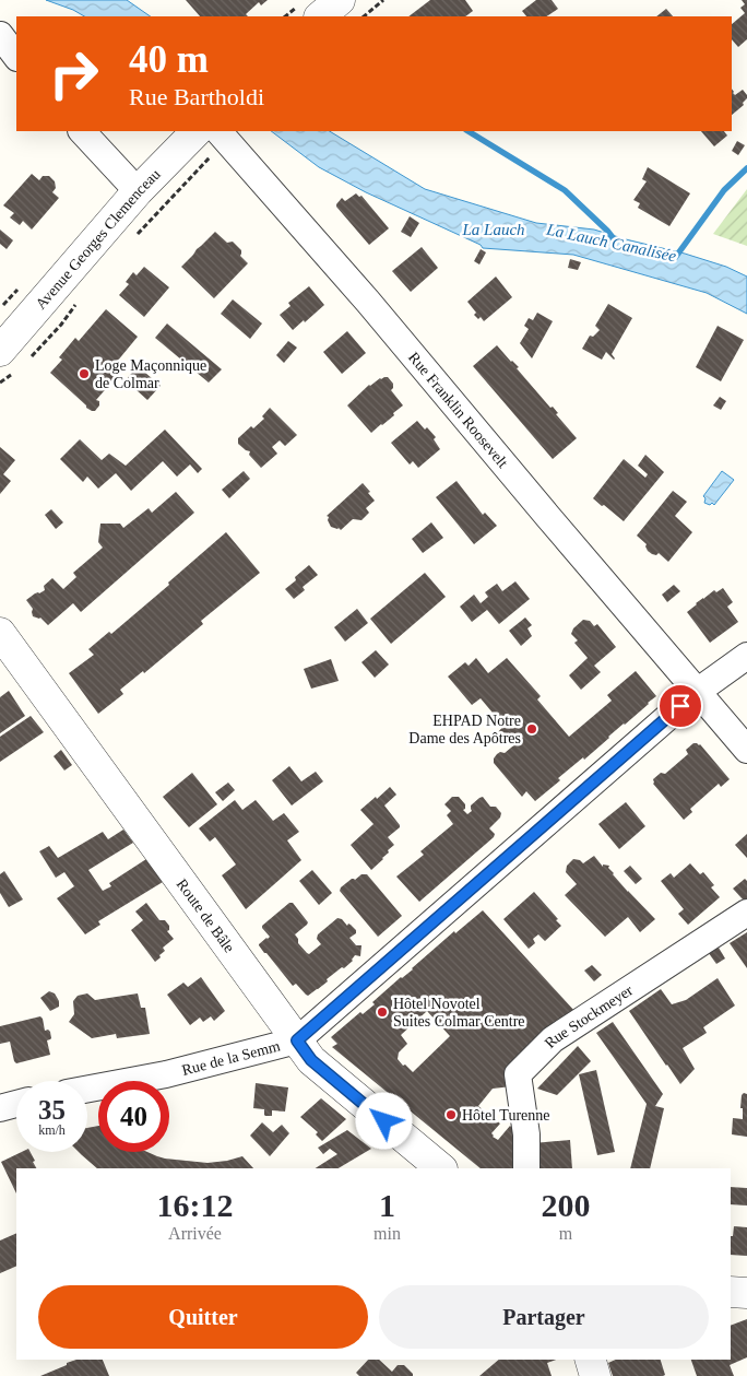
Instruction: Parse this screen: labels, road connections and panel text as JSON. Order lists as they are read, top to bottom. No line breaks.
{"streets":{"street":["Avenue Georges Clemenceau","Rue Franklin Roosevelt","Route de Bâle","Rue Stockmeyer","Rue de la Semm"]},"crossings":[["Route de Bâle","Rue de la Semm"]],"water":["La Lauch","La Lauch Canalisée"],"places":["Loge Maçonnique de Colmar","EHPAD Notre Dame des Apôtres","Hôtel Novotel Suites Colmar Centre","Hôtel Turenne"],"page":{"turn":["40 m","Rue Bartholdi"],"speed":"35 km/h","limit":"40","eta":["16:12","Arrivée","1","min","200","m"],"buttons":["Quitter","Partager"]}}
